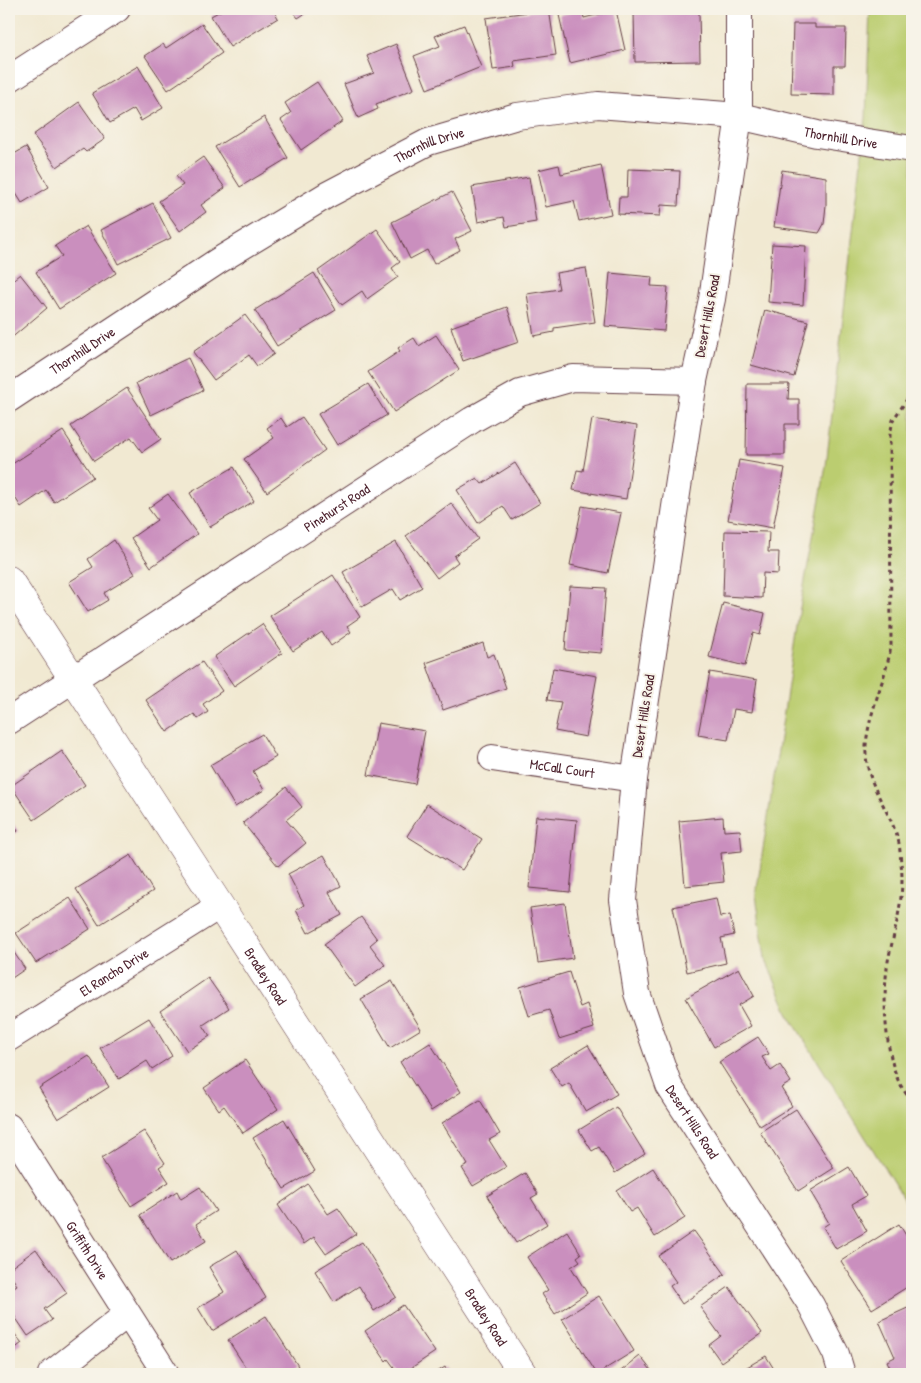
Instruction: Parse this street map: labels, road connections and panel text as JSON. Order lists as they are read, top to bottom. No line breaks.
{"streets":{"street":["Thornhill Drive","Desert Hills Road","Pinehurst Road","McCall Court","El Rancho Drive","Bradley Road","Griffith Drive"]},"crossings":[["Thornhill Drive","Desert Hills Road"],["Desert Hills Road","Pinehurst Road"],["Desert Hills Road","McCall Court"],["Pinehurst Road","Bradley Road"],["El Rancho Drive","Bradley Road"]]}
